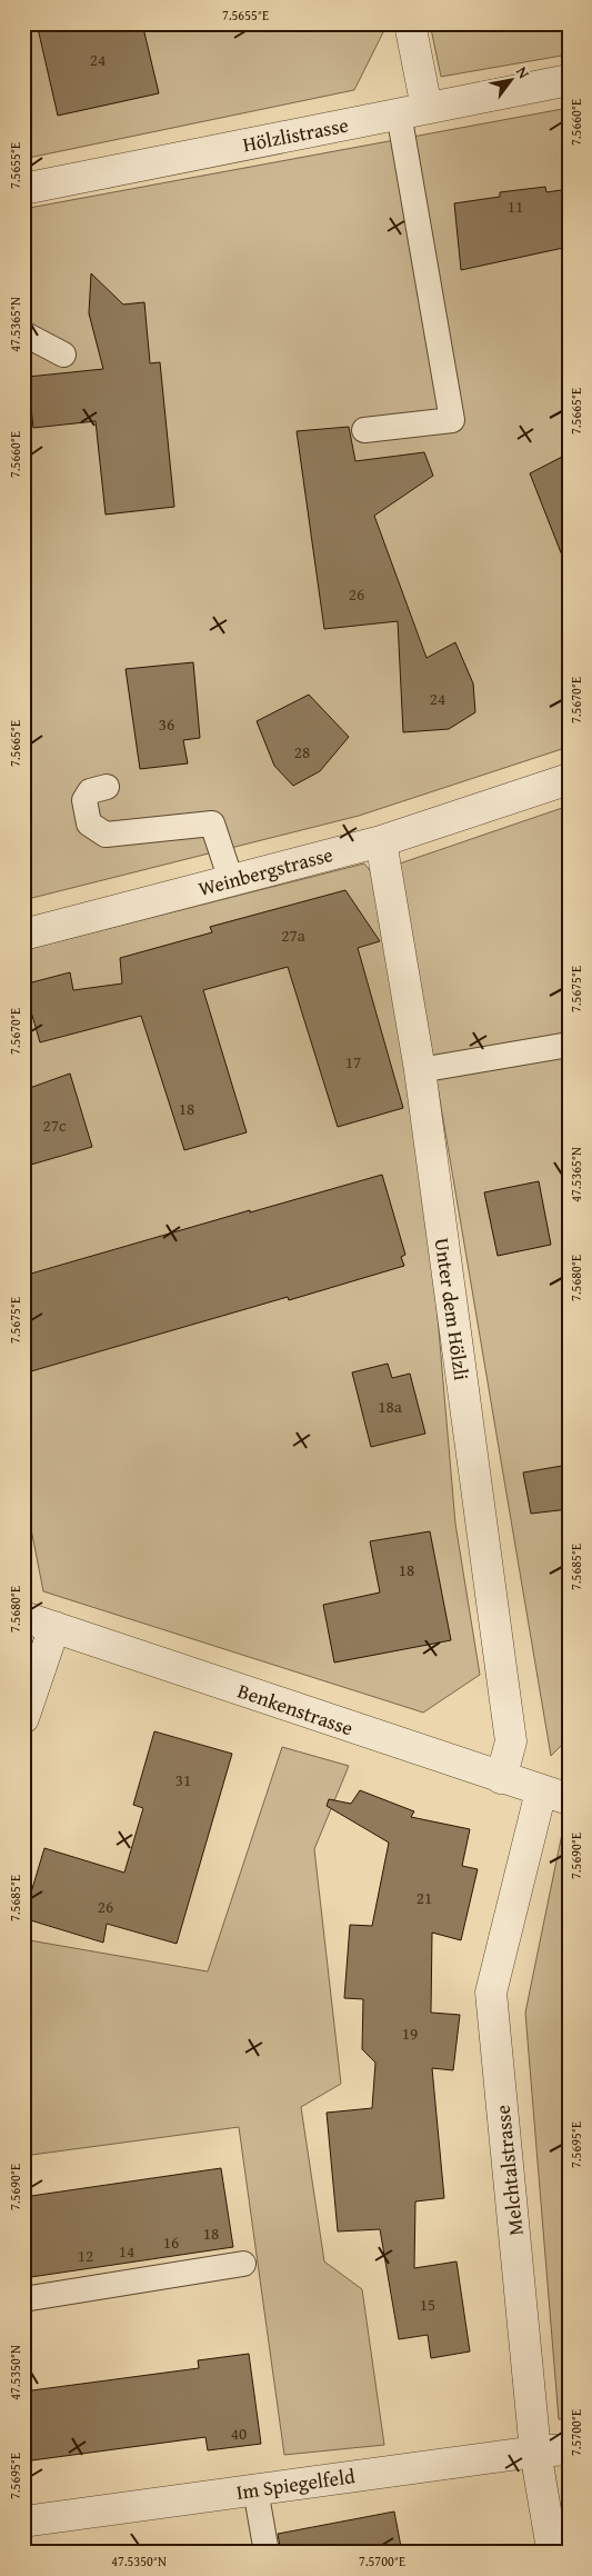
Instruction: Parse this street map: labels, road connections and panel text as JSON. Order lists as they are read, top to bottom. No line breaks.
{"streets":{"street":["Hölzlistrasse","Weinbergstrasse","Unter dem Hölzli","Benkenstrasse","Melchtalstrasse","Im Spiegelfeld"]},"crossings":[["Weinbergstrasse","Unter dem Hölzli"],["Unter dem Hölzli","Benkenstrasse"],["Benkenstrasse","Melchtalstrasse"],["Melchtalstrasse","Im Spiegelfeld"]],"house_numbers":["24","11","26","24","36","28","27a","17","18","27c","18a","18","31","21","26","19","18","16","14","12","15","40"],"north":"top right","coordinates":["7.5655°E","7.5660°E","47.5365°N","7.5665°E","7.5670°E","7.5675°E","7.5680°E","7.5685°E","7.5690°E","7.5695°E","47.5350°N","7.5700°E"]}
